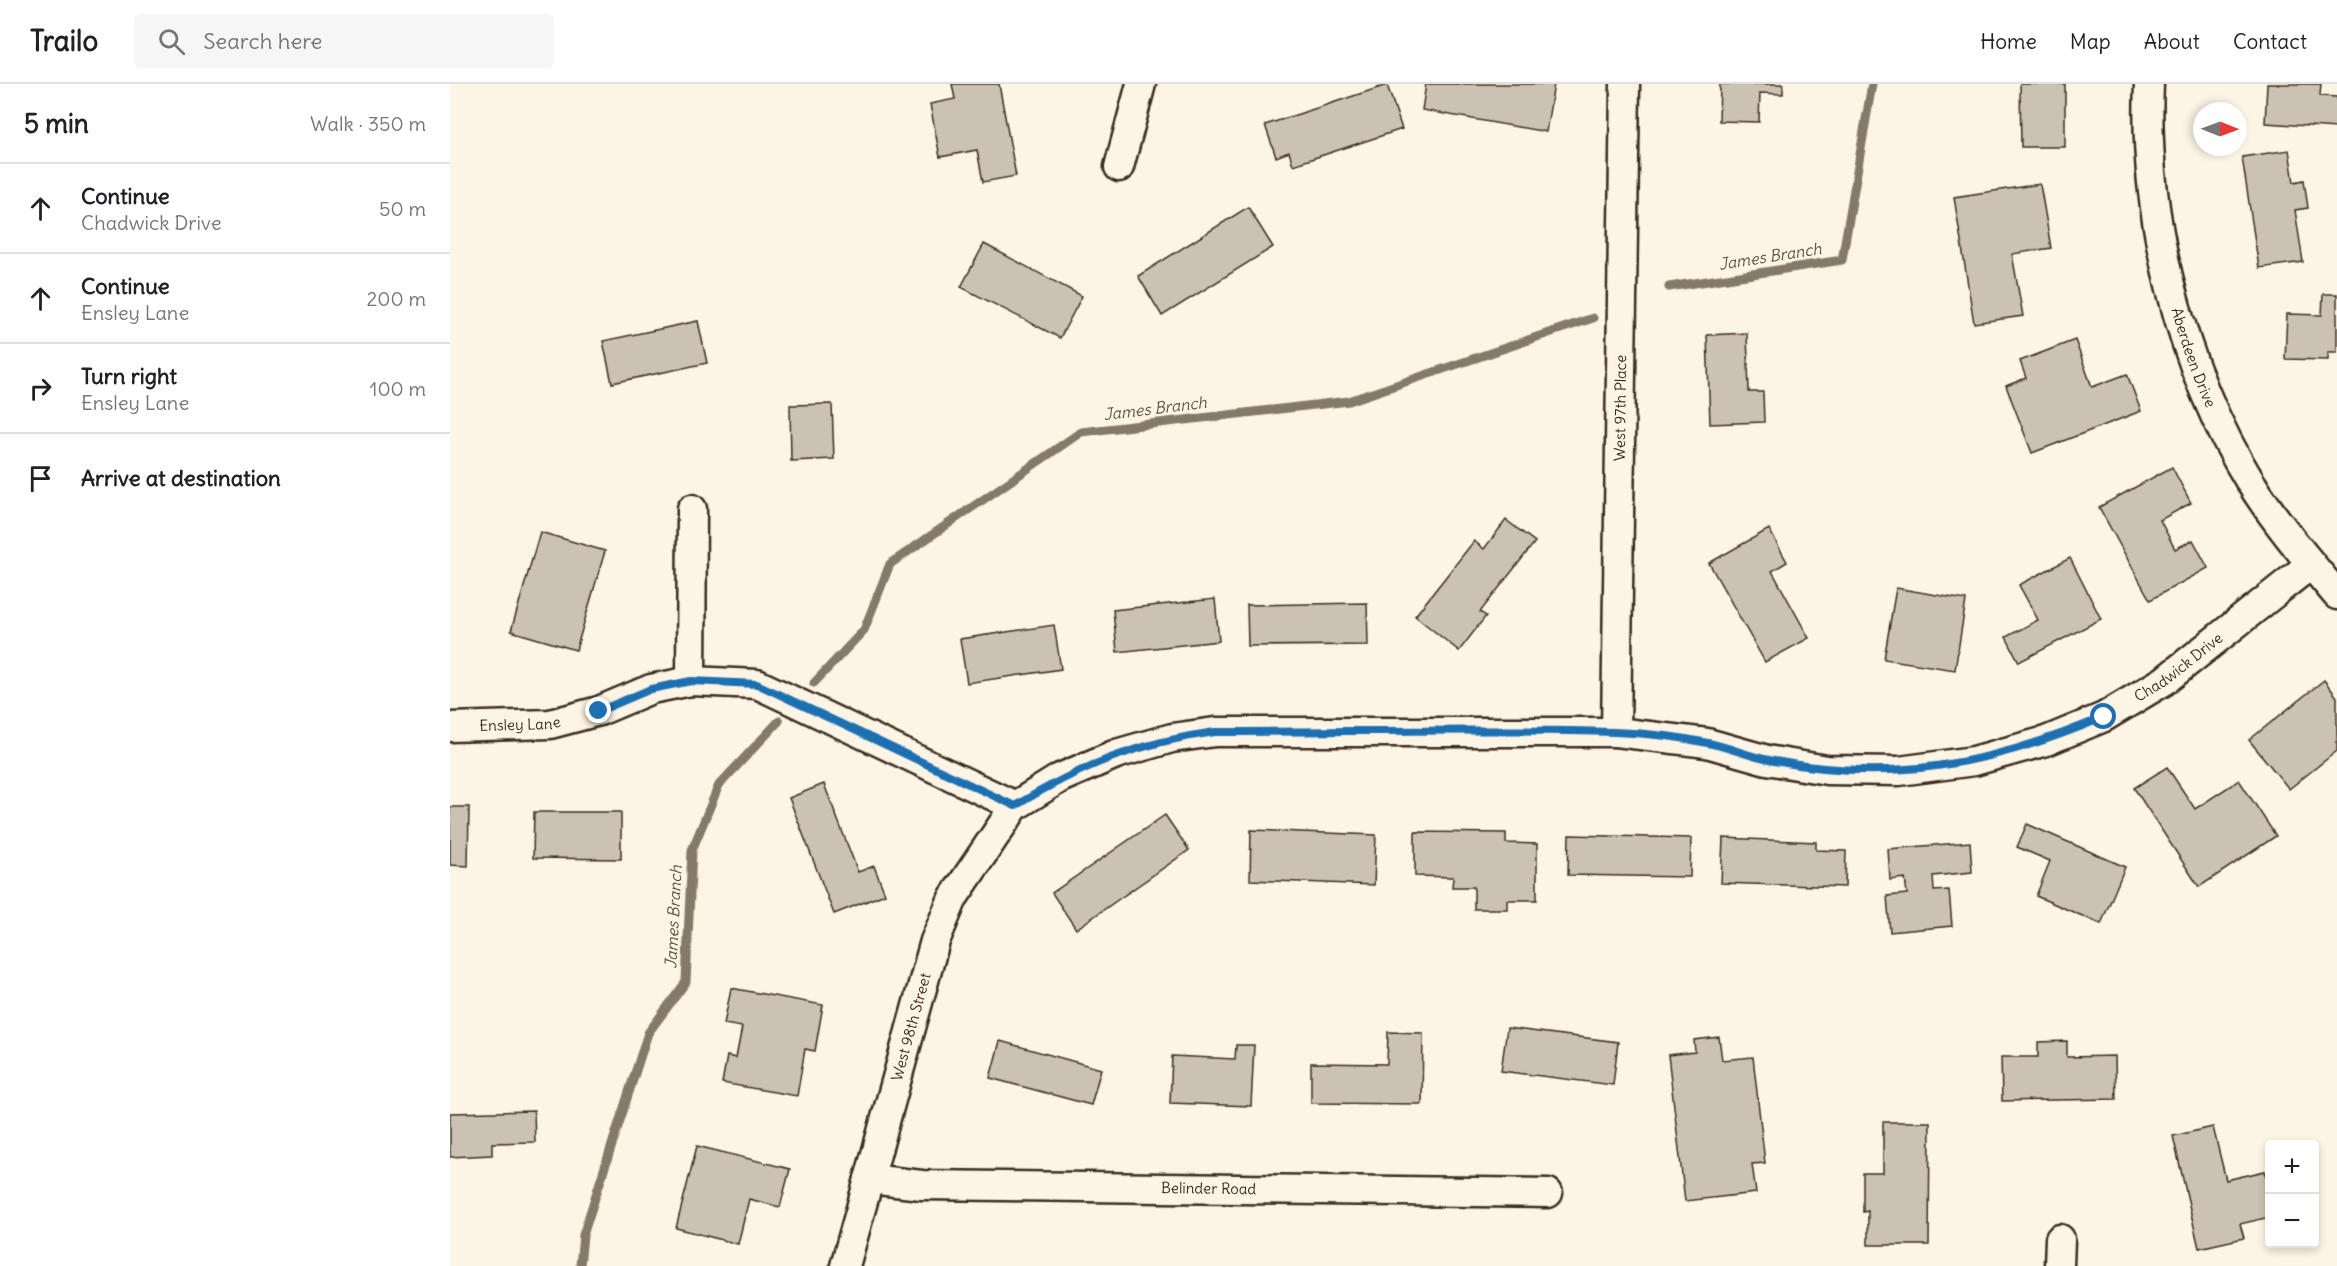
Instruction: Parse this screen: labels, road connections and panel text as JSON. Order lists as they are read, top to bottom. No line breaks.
{"streets":{"street":["Aberdeen Drive","West 97th Place","Chadwick Drive","Ensley Lane","West 98th Street","Belinder Road"]},"crossings":[["Aberdeen Drive","Chadwick Drive"],["West 97th Place","Chadwick Drive"],["Ensley Lane","West 98th Street"],["West 98th Street","Belinder Road"]],"water":["James Branch"],"north":"right","page":{"header":"Trailo","search":"Search here","nav":["Home","Map","About","Contact"],"heading":["5 min","Walk · 350 m"],"list":[["Continue","Chadwick Drive","50 m"],["Continue","Ensley Lane","200 m"],["Turn right","Ensley Lane","100 m"],"Arrive at destination"],"map_buttons":["+","−"]}}
